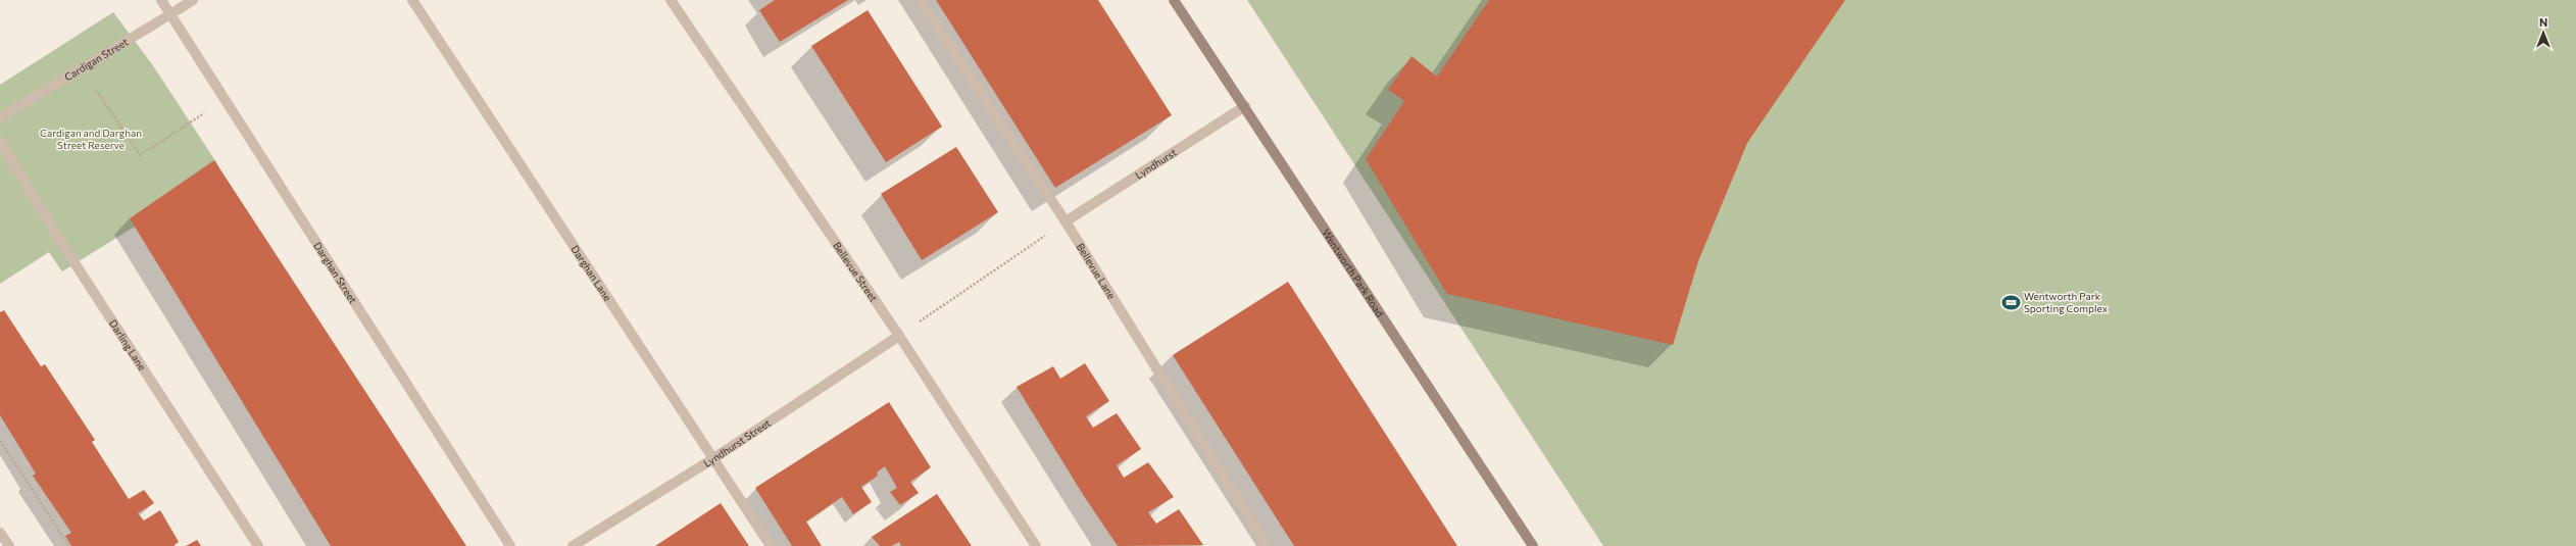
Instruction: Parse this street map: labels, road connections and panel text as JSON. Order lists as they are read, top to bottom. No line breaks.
{"streets":{"street":["Cardigan Street","Lyndhurst","Bellevue Street","Bellevue Lane","Darghan Street","Wentworth Park Road","Darghan Lane","Darling Lane","Lyndhurst Street"]},"crossings":[["Cardigan Street","Darghan Street"],["Lyndhurst","Bellevue Lane"],["Lyndhurst","Wentworth Park Road"],["Bellevue Street","Lyndhurst Street"],["Darghan Lane","Lyndhurst Street"]],"parks":["Cardigan and Darghan Street Reserve"],"places":{"sports":["Wentworth Park Sporting Complex"]},"north":"top"}
